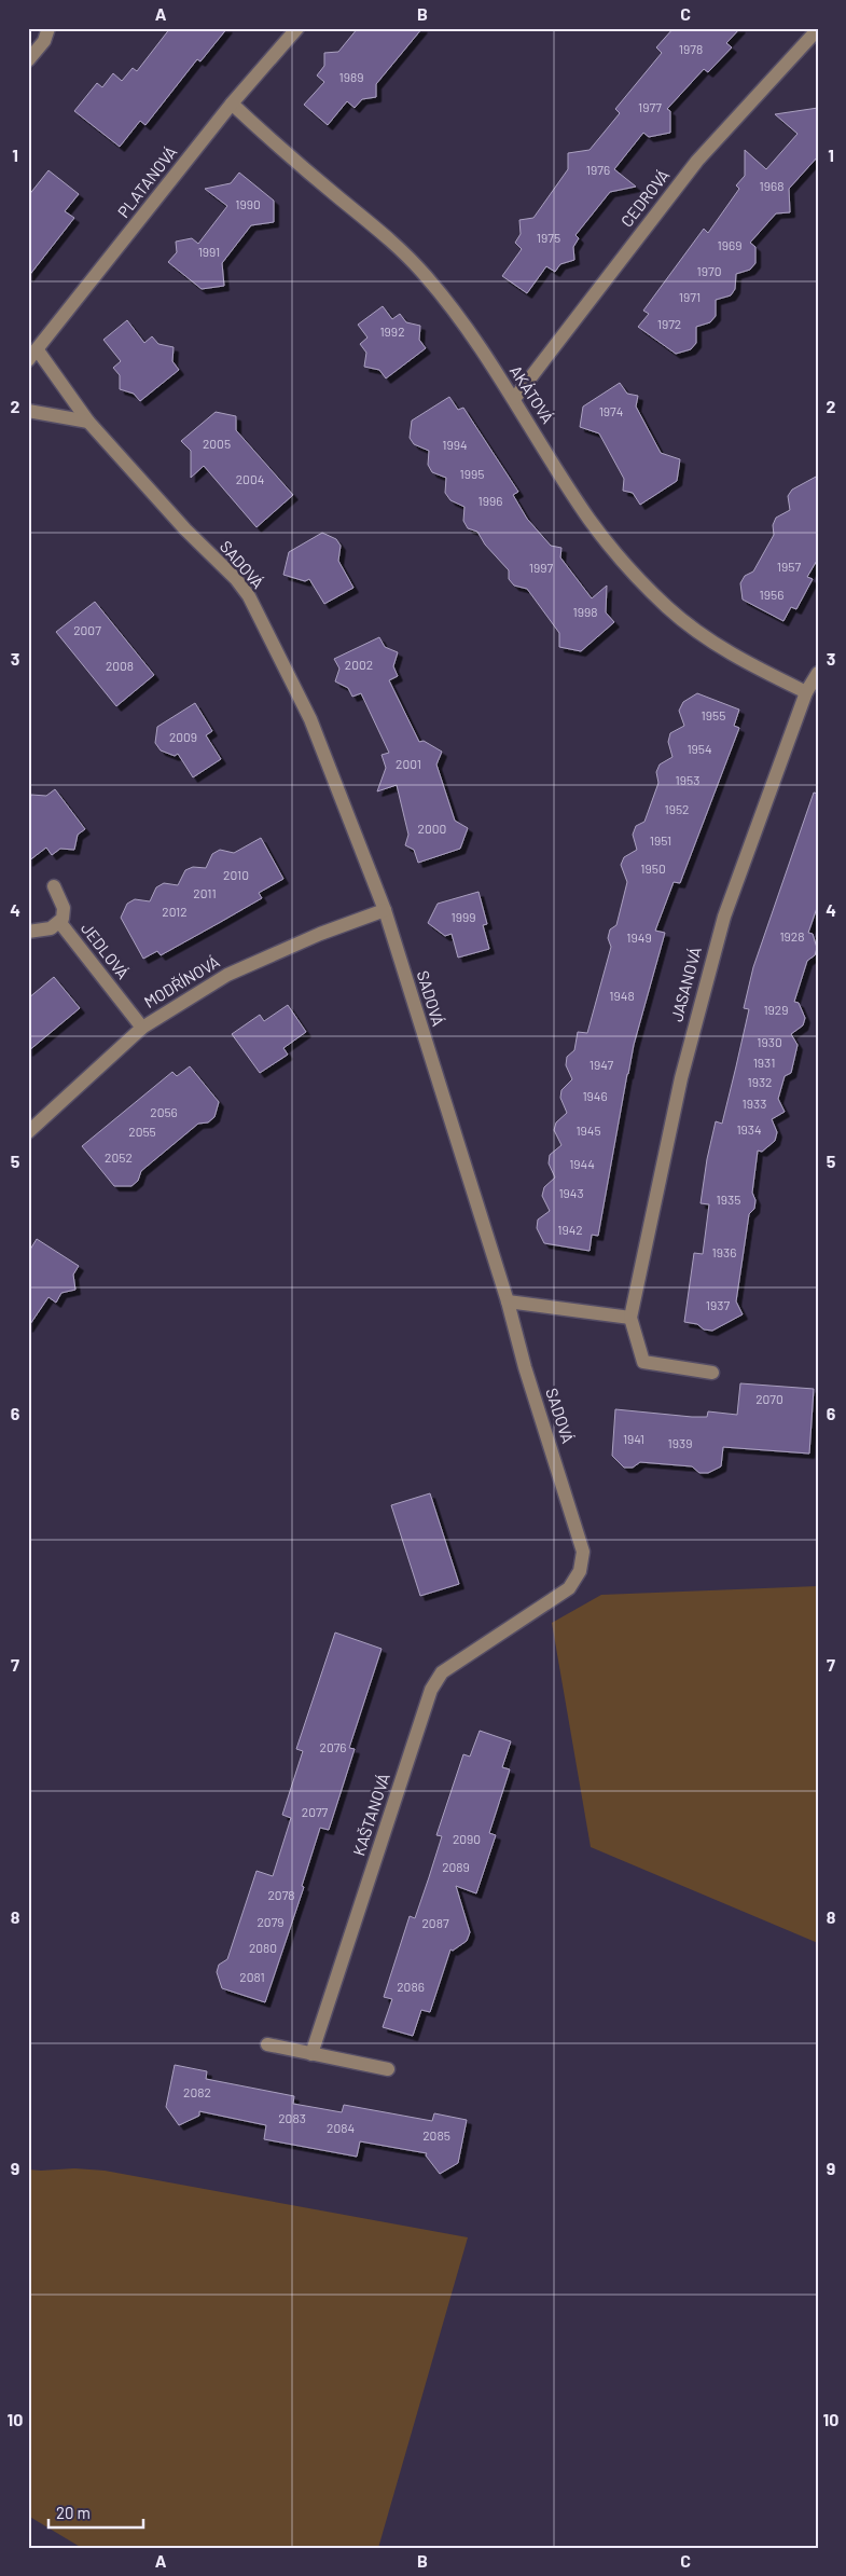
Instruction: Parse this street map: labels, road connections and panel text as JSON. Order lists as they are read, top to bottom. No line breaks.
{"streets":{"street":["PLATANOVÁ","CEDROVÁ","AKÁTOVÁ","SADOVÁ","JEDLOVÁ","MODŘÍNOVÁ","JASANOVÁ","KAŠTANOVÁ"]},"crossings":[["PLATANOVÁ","AKÁTOVÁ"],["PLATANOVÁ","SADOVÁ"],["CEDROVÁ","AKÁTOVÁ"],["AKÁTOVÁ","JASANOVÁ"],["SADOVÁ","MODŘÍNOVÁ"],["SADOVÁ","KAŠTANOVÁ"],["JEDLOVÁ","MODŘÍNOVÁ"]],"house_numbers":["1978","1989","1977","1976","1968","1990","1975","1969","1991","1970","1971","1972","1992","1974","2005","1994","1995","2004","1996","1957","1997","1956","1998","2007","2002","2008","1955","2009","1954","2001","1953","1952","2000","1951","1950","2010","2011","2012","1999","1928","1949","1948","1929","1930","1931","1947","1932","1946","1933","2056","1934","1945","2055","2052","1944","1943","1935","1942","1936","1937","2070","1941","1939","2076","2077","2090","2089","2078","2079","2087","2080","2081","2086","2082","2083","2084","2085"],"scale_bar":"20 m","grid":{"columns":["A","B","C"],"rows":["1","2","3","4","5","6","7","8","9","10"]}}
